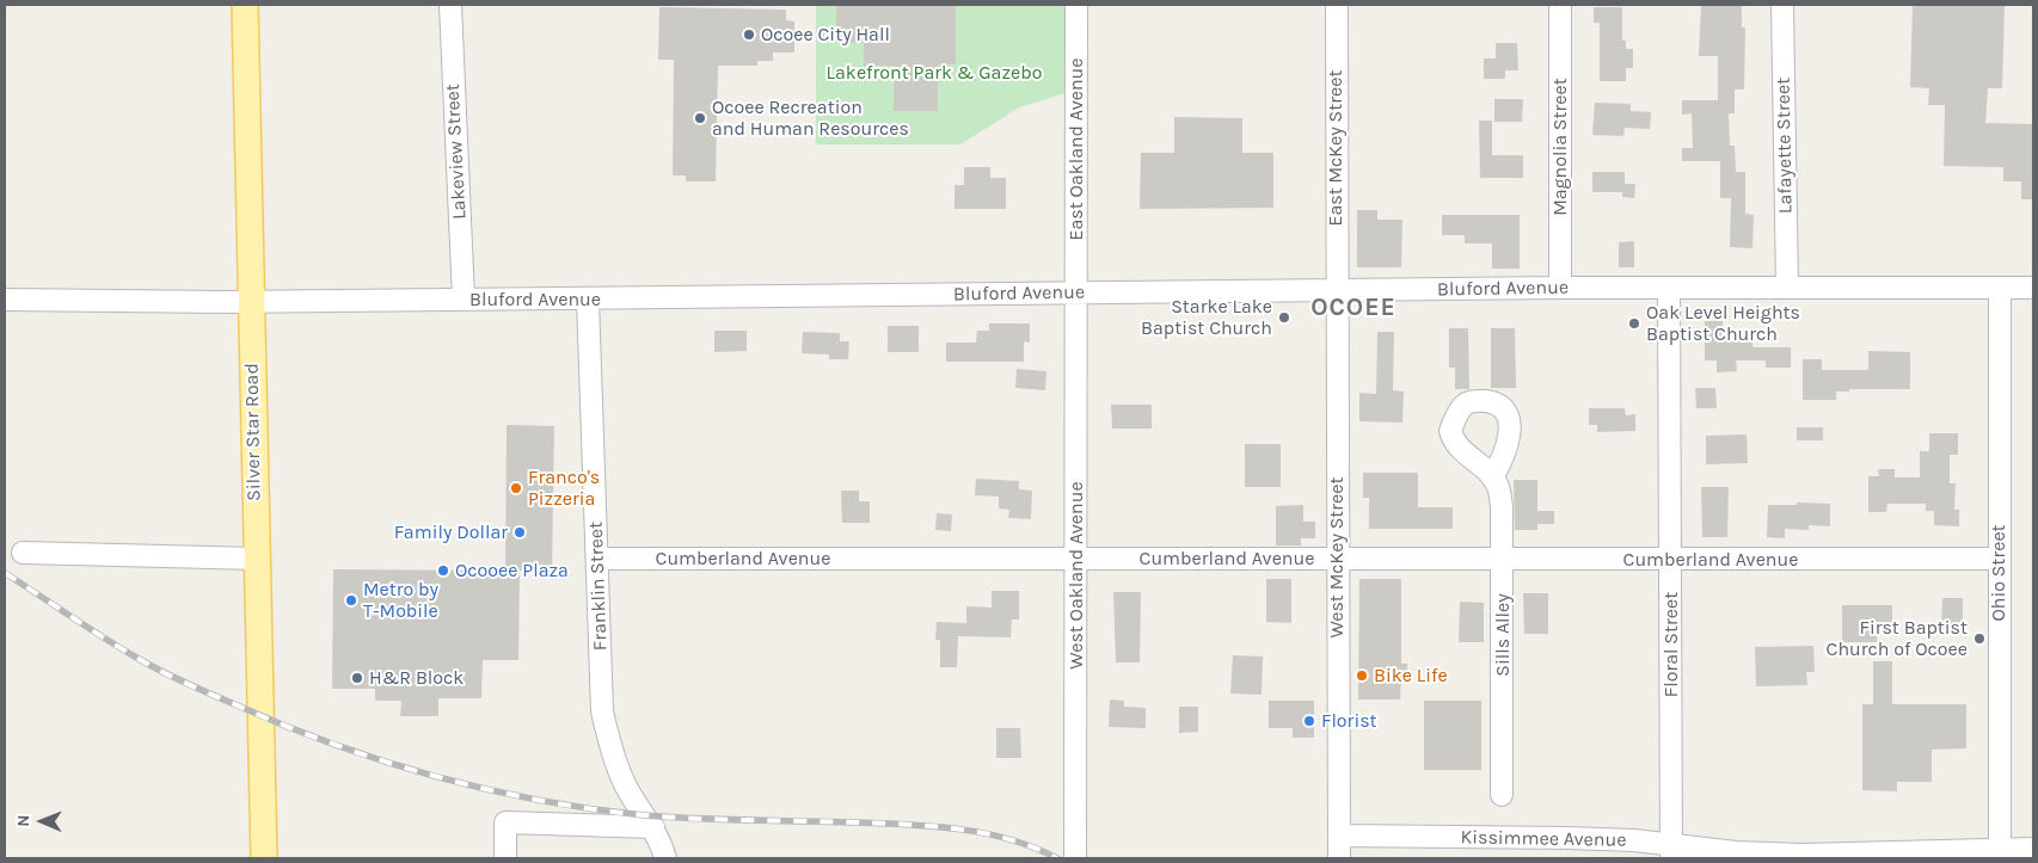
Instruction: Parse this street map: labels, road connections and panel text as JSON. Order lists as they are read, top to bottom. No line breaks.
{"streets":{"main road":["Silver Star Road"],"street":["Lafayette Street","Magnolia Street","East McKey Street","East Oakland Avenue","Lakeview Street","Bluford Avenue","West McKey Street","Cumberland Avenue","Ohio Street","West Oakland Avenue","Franklin Street","Sills Alley","Floral Street","Kissimmee Avenue"]},"crossings":[["Lafayette Street","Bluford Avenue"],["Magnolia Street","Bluford Avenue"],["East McKey Street","Bluford Avenue"],["East McKey Street","West McKey Street"],["East Oakland Avenue","Bluford Avenue"],["East Oakland Avenue","West Oakland Avenue"],["Lakeview Street","Bluford Avenue"],["Bluford Avenue","Silver Star Road"],["Bluford Avenue","West McKey Street"],["Bluford Avenue","Ohio Street"],["Bluford Avenue","West Oakland Avenue"],["Bluford Avenue","Franklin Street"],["Bluford Avenue","Floral Street"],["West McKey Street","Cumberland Avenue"],["West McKey Street","Kissimmee Avenue"],["Cumberland Avenue","Ohio Street"],["Cumberland Avenue","West Oakland Avenue"],["Cumberland Avenue","Franklin Street"],["Cumberland Avenue","Sills Alley"],["Cumberland Avenue","Floral Street"],["Ohio Street","Kissimmee Avenue"],["Floral Street","Kissimmee Avenue"]],"districts":["OCOEE"],"parks":["Lakefront Park & Gazebo"],"places":["Ocoee City Hall","Ocoee Recreation and Human Resources","Starke Lake Baptist Church","Oak Level Heights Baptist Church","Franco's Pizzeria","Family Dollar","Ocooee Plaza","Metro by T-Mobile","First Baptist Church of Ocoee","Bike Life","H&R Block","Florist"],"north":"left"}
